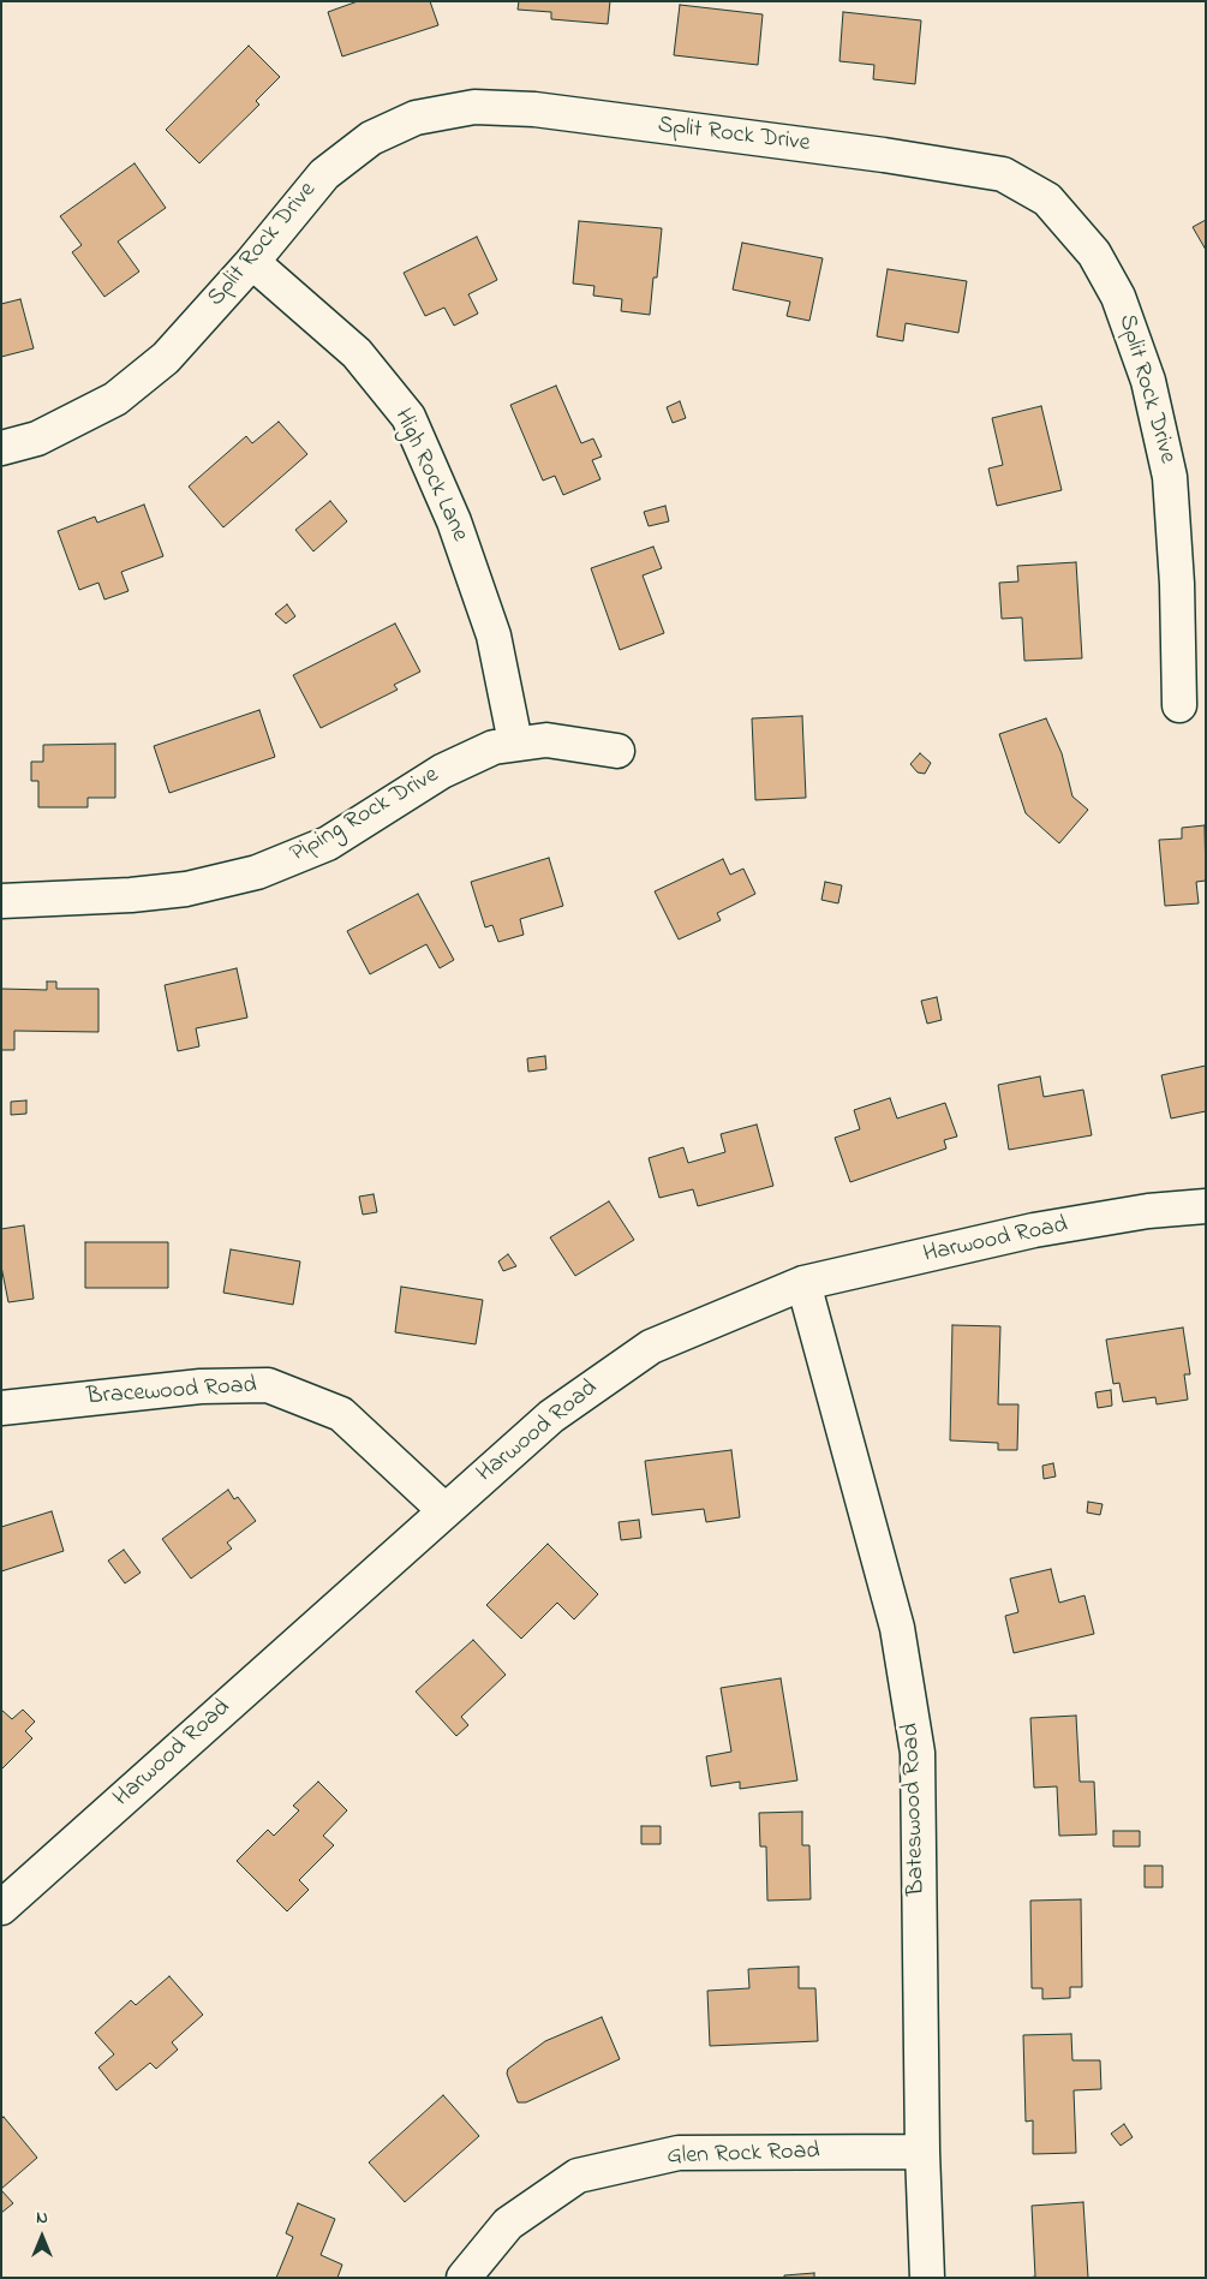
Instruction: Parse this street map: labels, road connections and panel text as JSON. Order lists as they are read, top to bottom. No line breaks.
{"streets":{"street":["Split Rock Drive","High Rock Lane","Piping Rock Drive","Harwood Road","Bracewood Road","Bateswood Road","Glen Rock Road"]},"crossings":[["Split Rock Drive","High Rock Lane"],["High Rock Lane","Piping Rock Drive"],["Harwood Road","Bracewood Road"],["Harwood Road","Bateswood Road"],["Bateswood Road","Glen Rock Road"]],"north":"top"}
